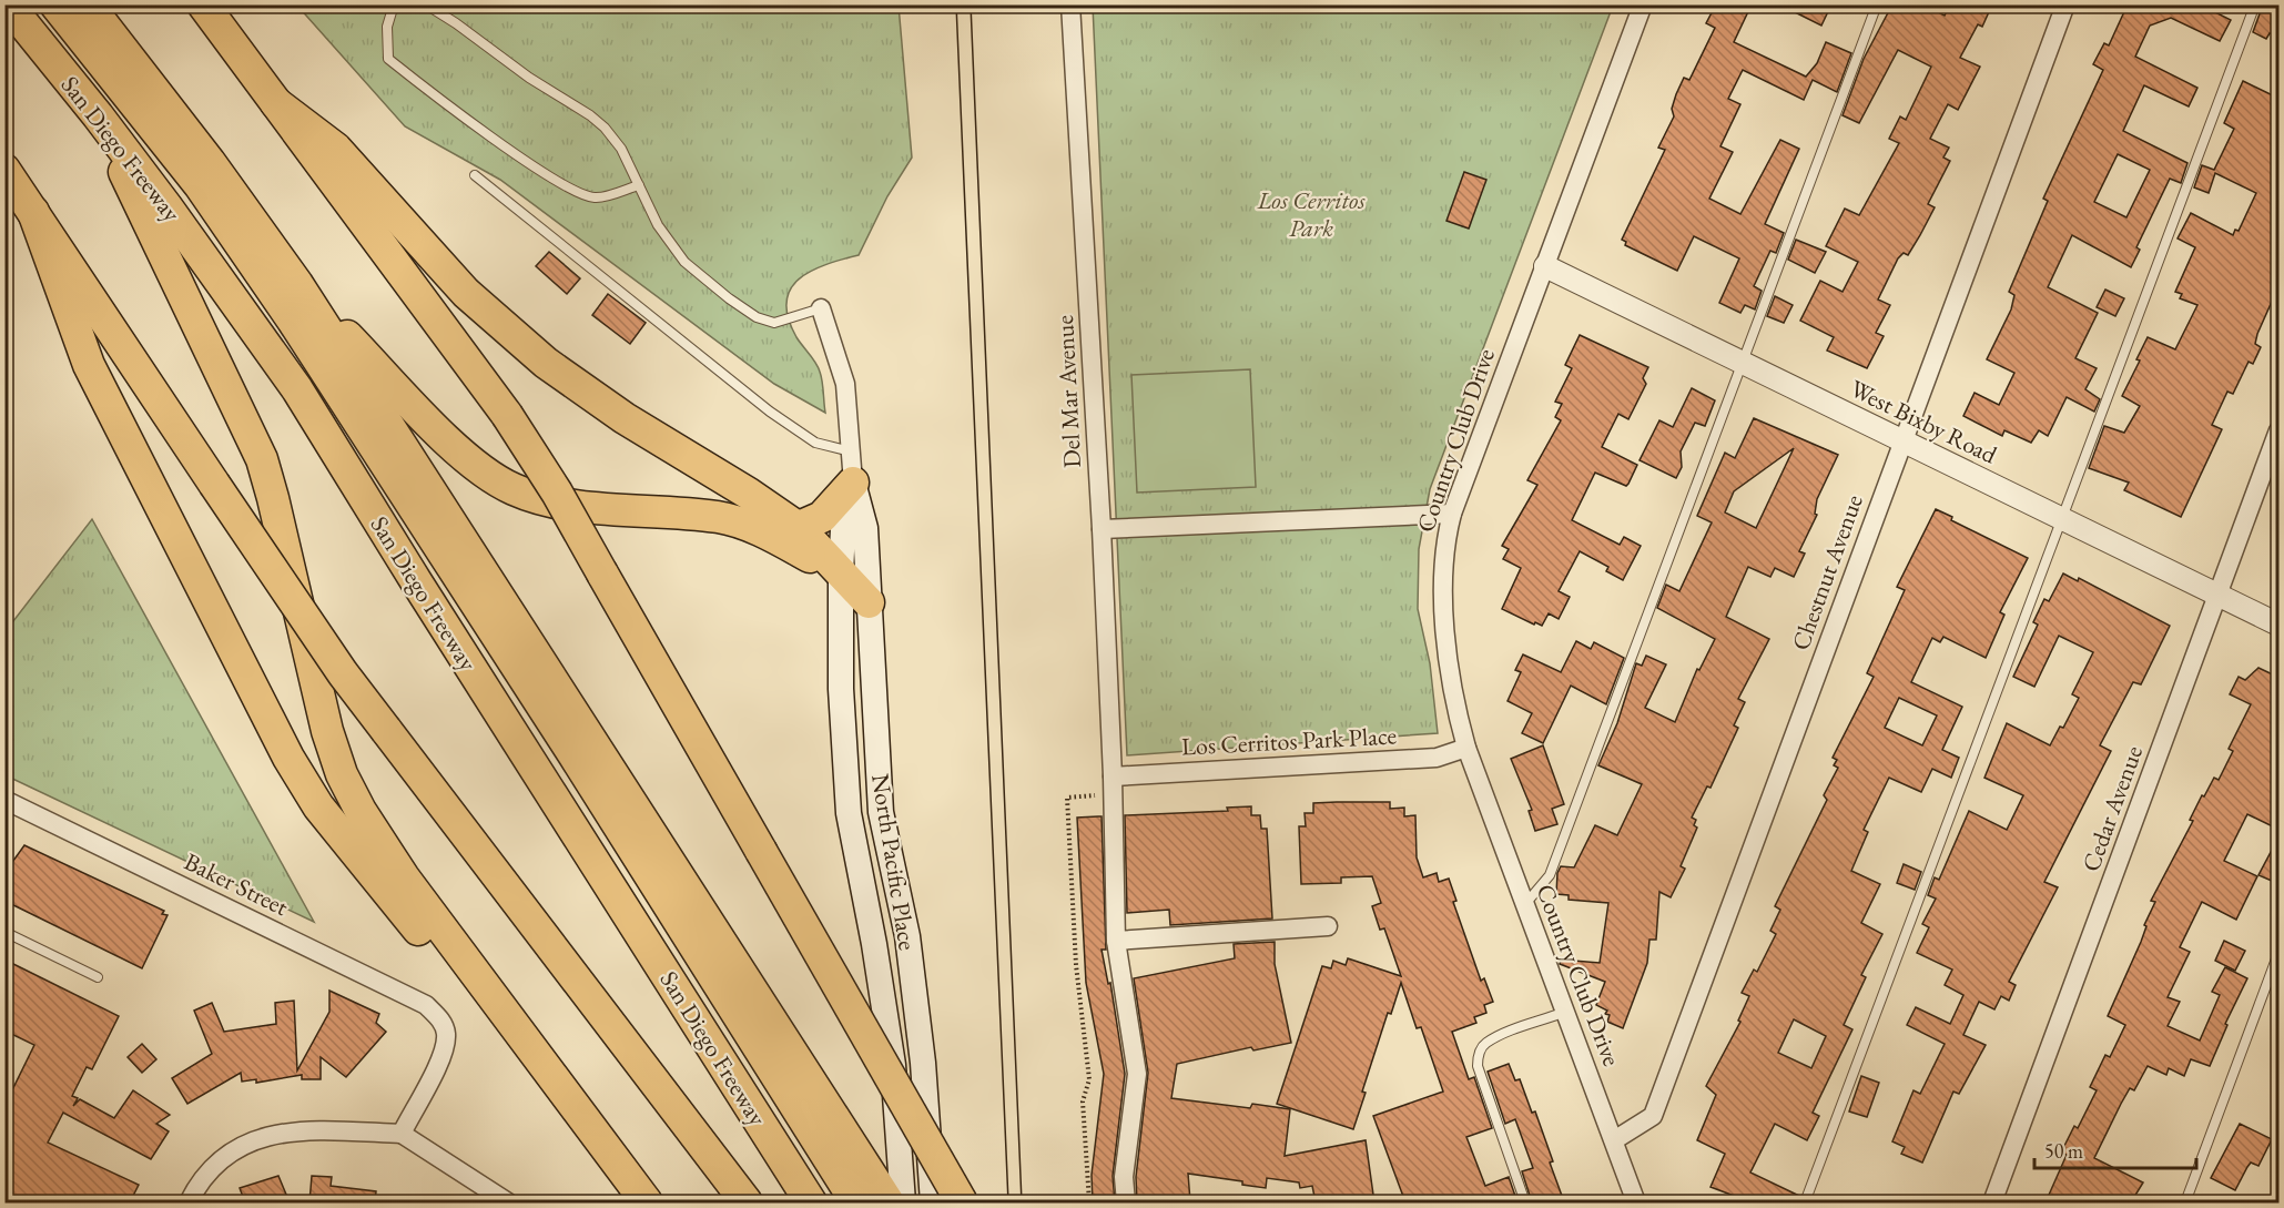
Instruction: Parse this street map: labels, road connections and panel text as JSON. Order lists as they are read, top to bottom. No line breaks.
{"streets":{"highway":["San Diego Freeway"],"main road":["North Pacific Place"],"street":["Del Mar Avenue","West Bixby Road","Country Club Drive","Chestnut Avenue","Los Cerritos Park Place","Cedar Avenue","Baker Street"]},"crossings":[["Del Mar Avenue","Los Cerritos Park Place"],["West Bixby Road","Country Club Drive"],["West Bixby Road","Chestnut Avenue"],["West Bixby Road","Cedar Avenue"],["Country Club Drive","Chestnut Avenue"],["Country Club Drive","Los Cerritos Park Place"]],"parks":["Los Cerritos Park"],"scale_bar":"50 m"}
